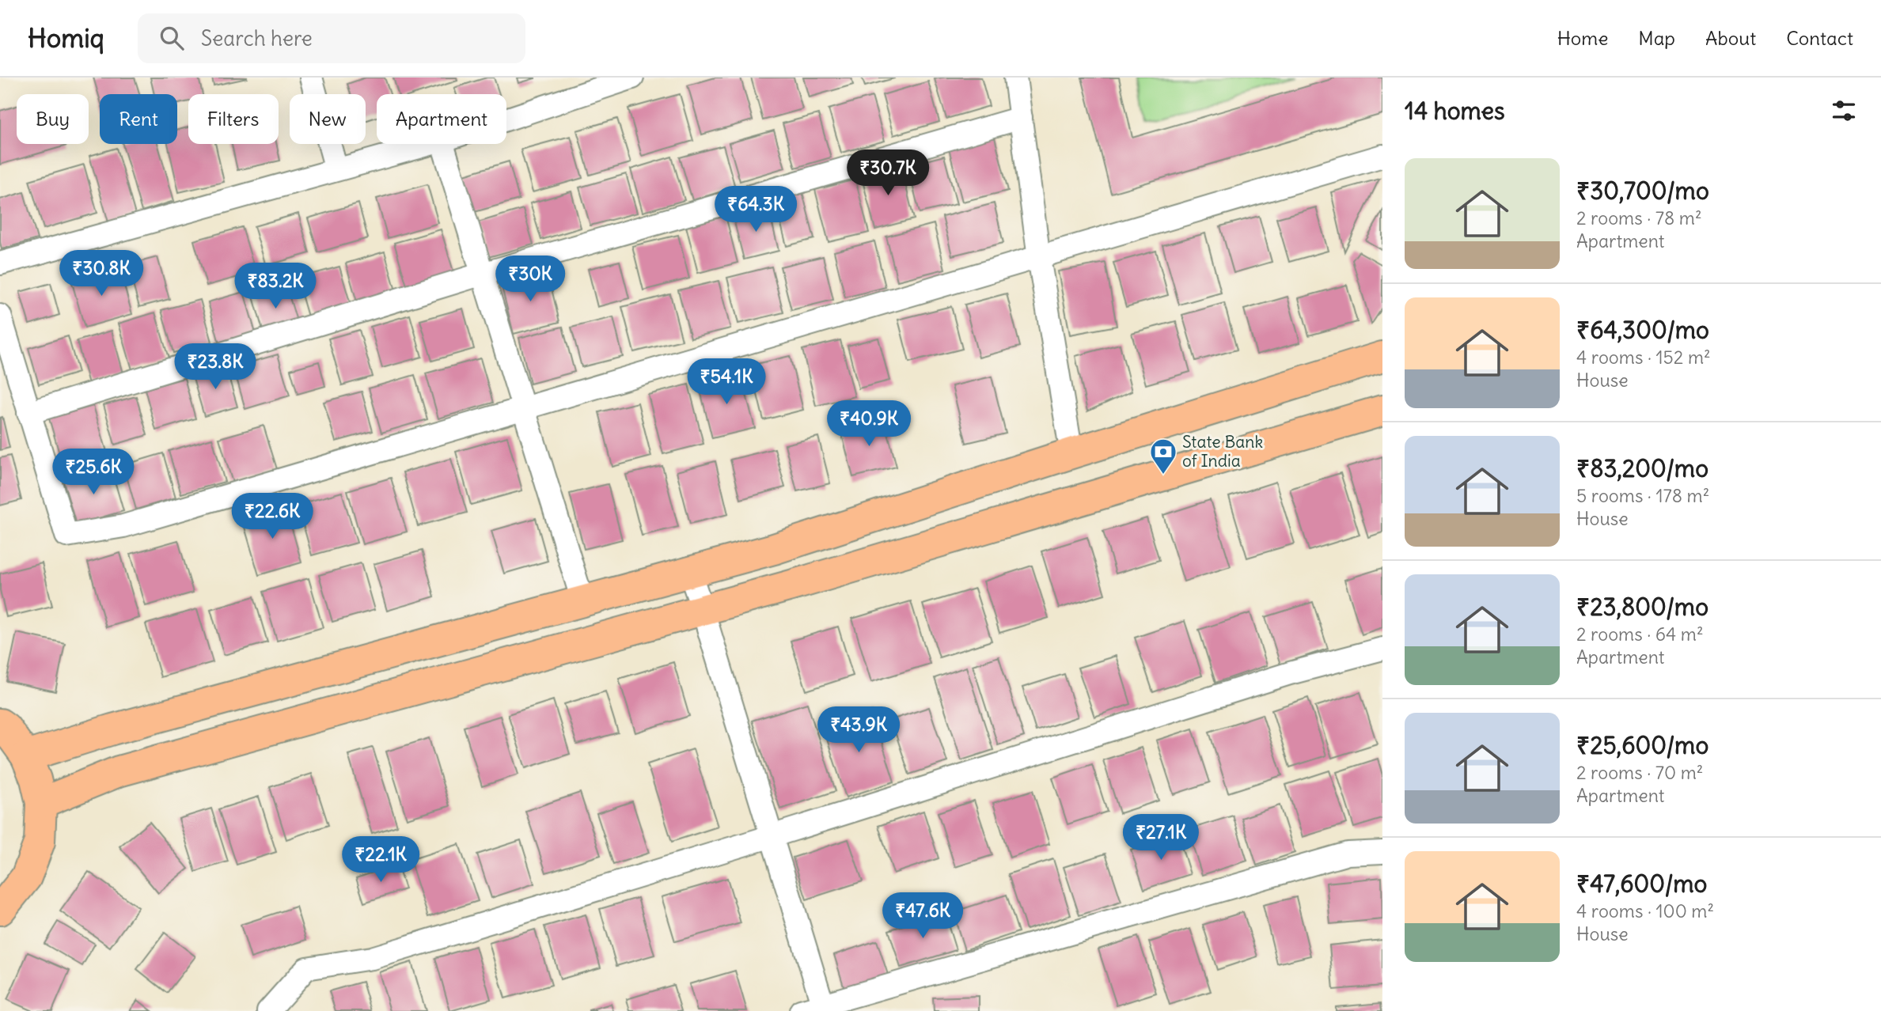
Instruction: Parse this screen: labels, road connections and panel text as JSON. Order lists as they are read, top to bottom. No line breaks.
{"places":{"bank":["State Bank of India"]},"page":{"header":"Homiq","search":"Search here","nav":["Home","Map","About","Contact"],"heading":"14 homes","chip":["Buy","Rent","Filters","New","Apartment"],"list":[{"name":"₹30,700/mo","note":"2 rooms · 78 m² · Apartment"},{"name":"₹64,300/mo","note":"4 rooms · 152 m² · House"},{"name":"₹83,200/mo","note":"5 rooms · 178 m² · House"},{"name":"₹23,800/mo","note":"2 rooms · 64 m² · Apartment"},{"name":"₹25,600/mo","note":"2 rooms · 70 m² · Apartment"},{"name":"₹47,600/mo","note":"4 rooms · 100 m² · House"}],"price":["₹30.7K","₹64.3K","₹30.8K","₹30K","₹83.2K","₹23.8K","₹54.1K","₹40.9K","₹25.6K","₹22.6K","₹43.9K","₹27.1K","₹22.1K","₹47.6K"]}}
